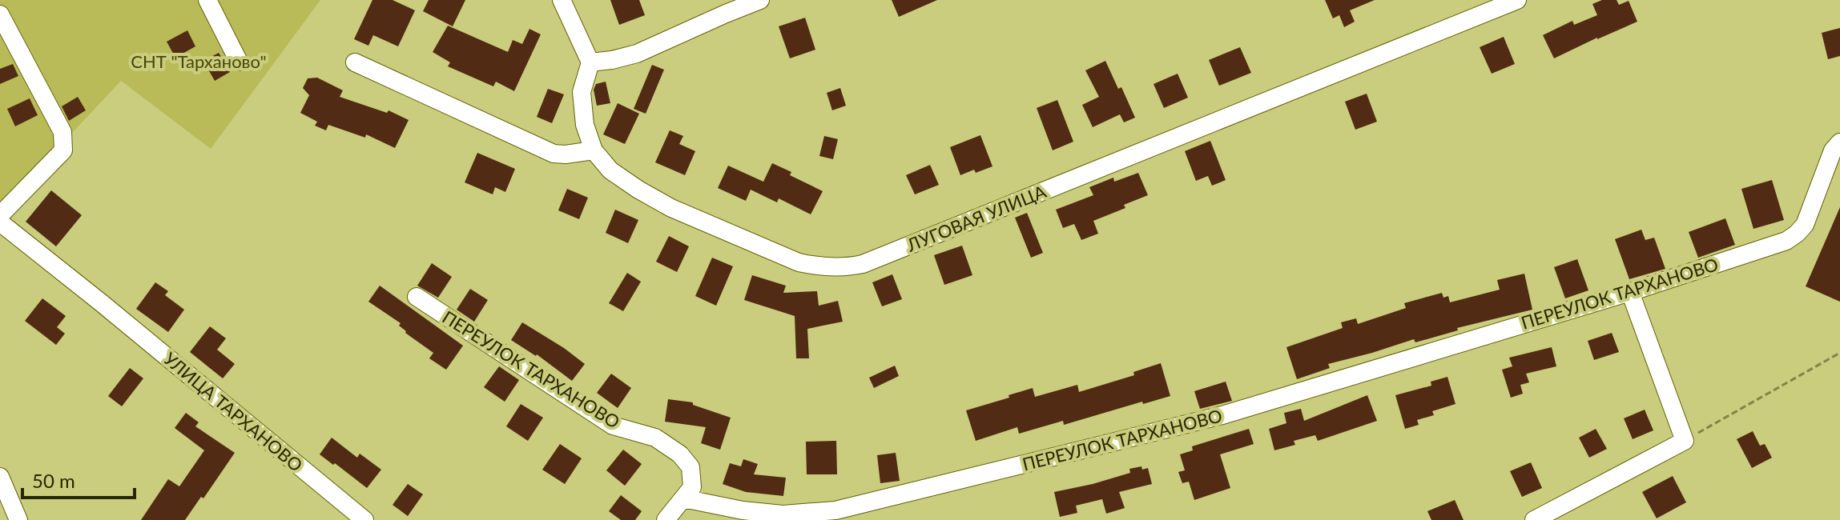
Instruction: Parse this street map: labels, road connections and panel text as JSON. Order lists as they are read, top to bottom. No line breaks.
{"streets":{"street":["ЛУГОВАЯ УЛИЦА","ПЕРЕУЛОК ТАРХАНОВО","УЛИЦА ТАРХАНОВО"]},"parks":["СНТ \"Тарханово\""],"scale_bar":"50 m"}
